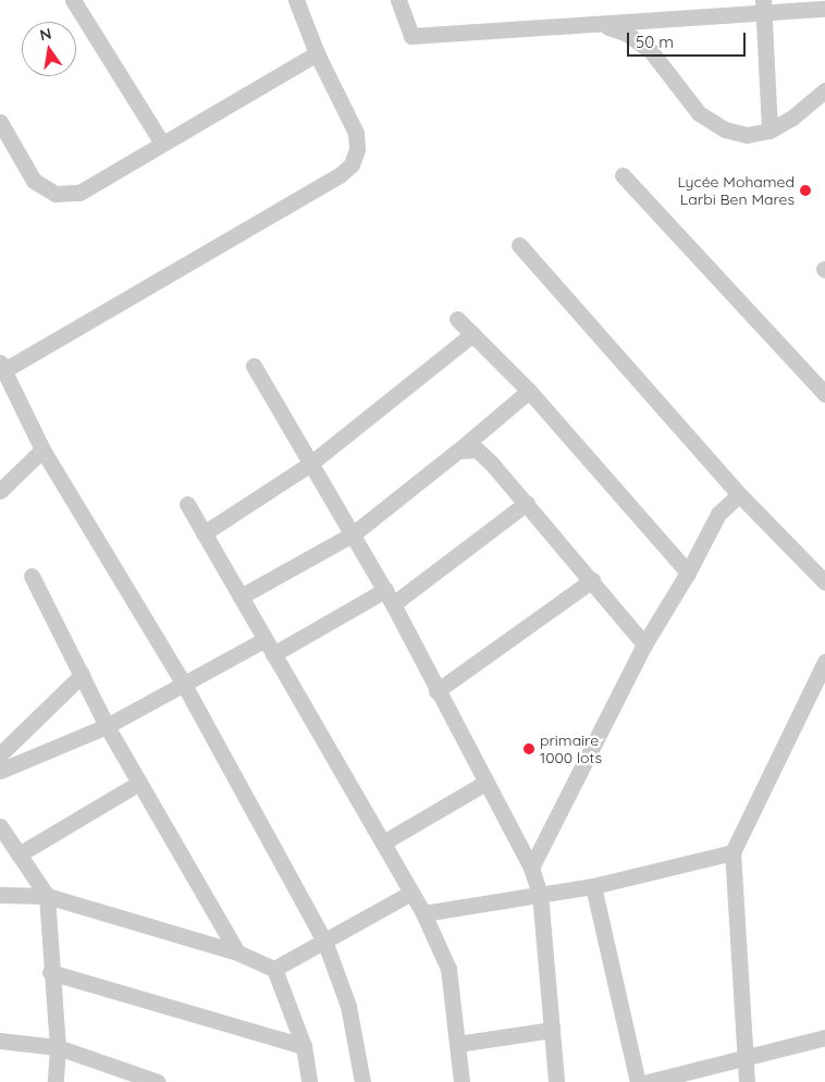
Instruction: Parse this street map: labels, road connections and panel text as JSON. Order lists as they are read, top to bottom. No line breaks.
{"places":["Lycée Mohamed Larbi Ben Mares","primaire 1000 lots"],"scale_bar":"50 m","north":"top"}
